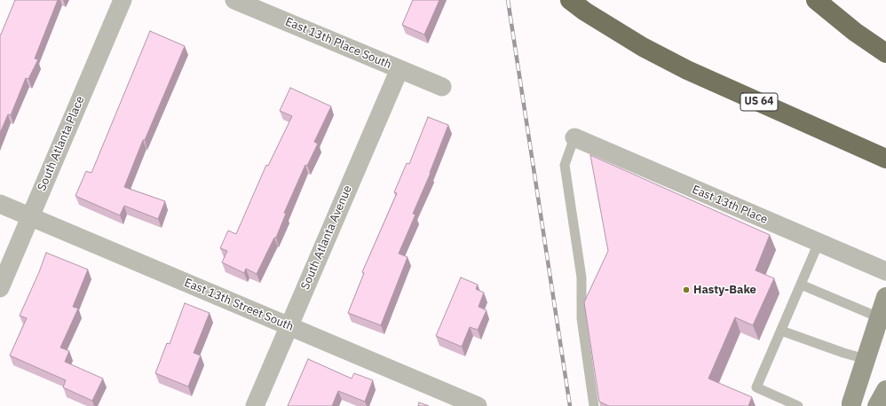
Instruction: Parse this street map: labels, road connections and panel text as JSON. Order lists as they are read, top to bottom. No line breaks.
{"streets":{"highway":["US 64"],"street":["East 13th Place South","South Atlanta Place","East 13th Place","South Atlanta Avenue","East 13th Street South"]},"crossings":[["East 13th Place South","South Atlanta Avenue"],["South Atlanta Place","East 13th Street South"],["South Atlanta Avenue","East 13th Street South"]],"places":["Hasty-Bake"]}
